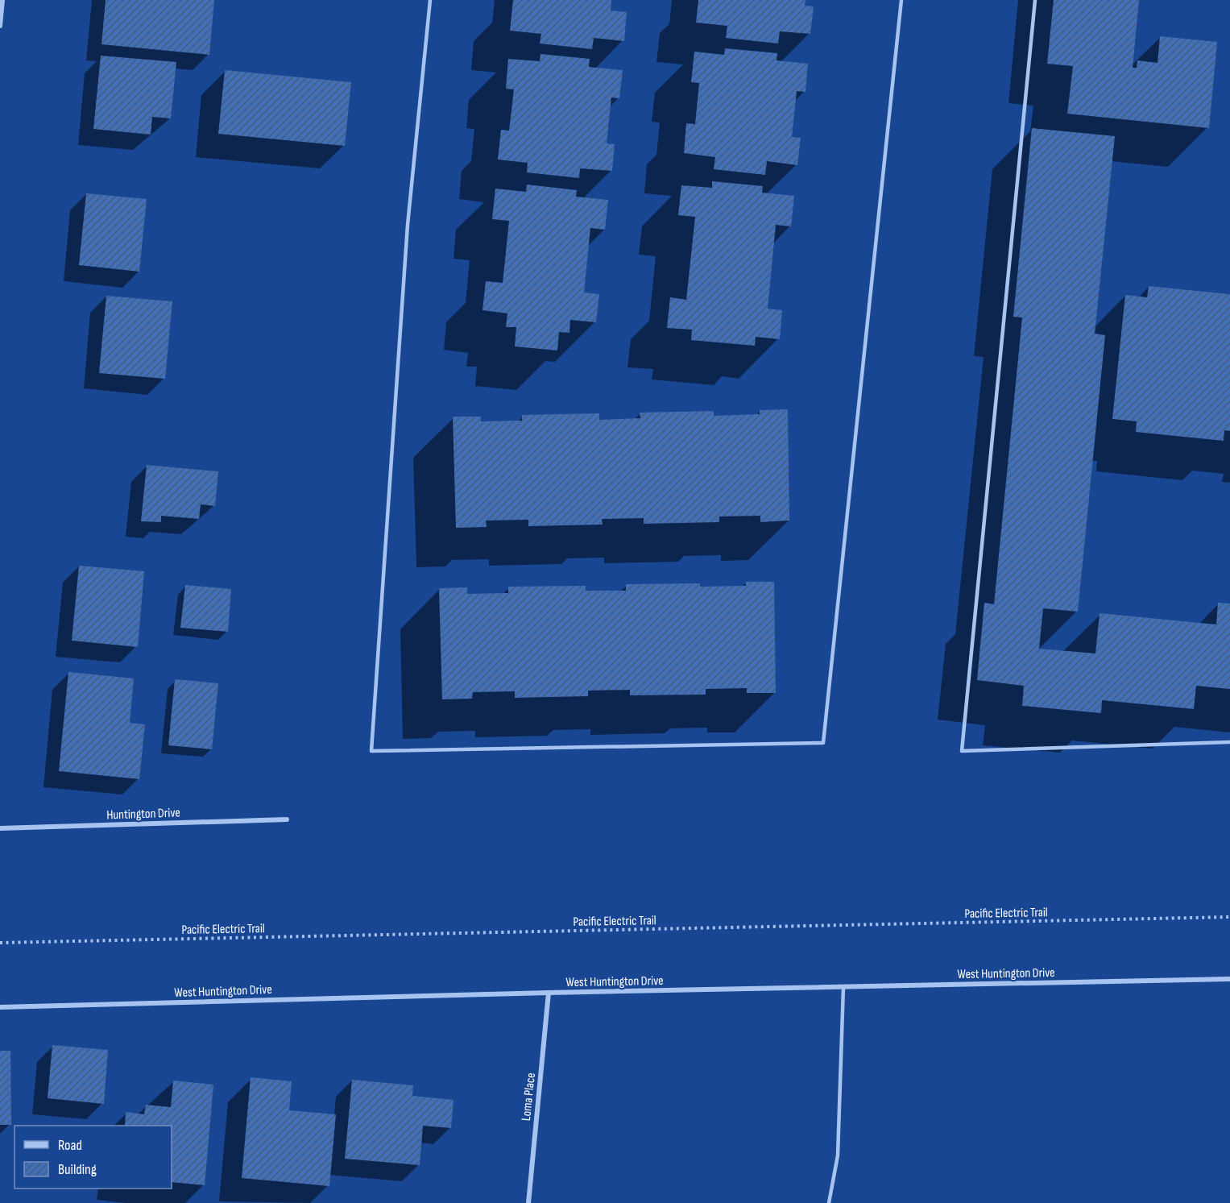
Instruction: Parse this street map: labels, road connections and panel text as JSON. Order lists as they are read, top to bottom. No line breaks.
{"streets":{"street":["Huntington Drive","West Huntington Drive","Loma Place"],"path":["Pacific Electric Trail"]},"crossings":[["West Huntington Drive","Loma Place"]],"legend":["Road","Building"]}
